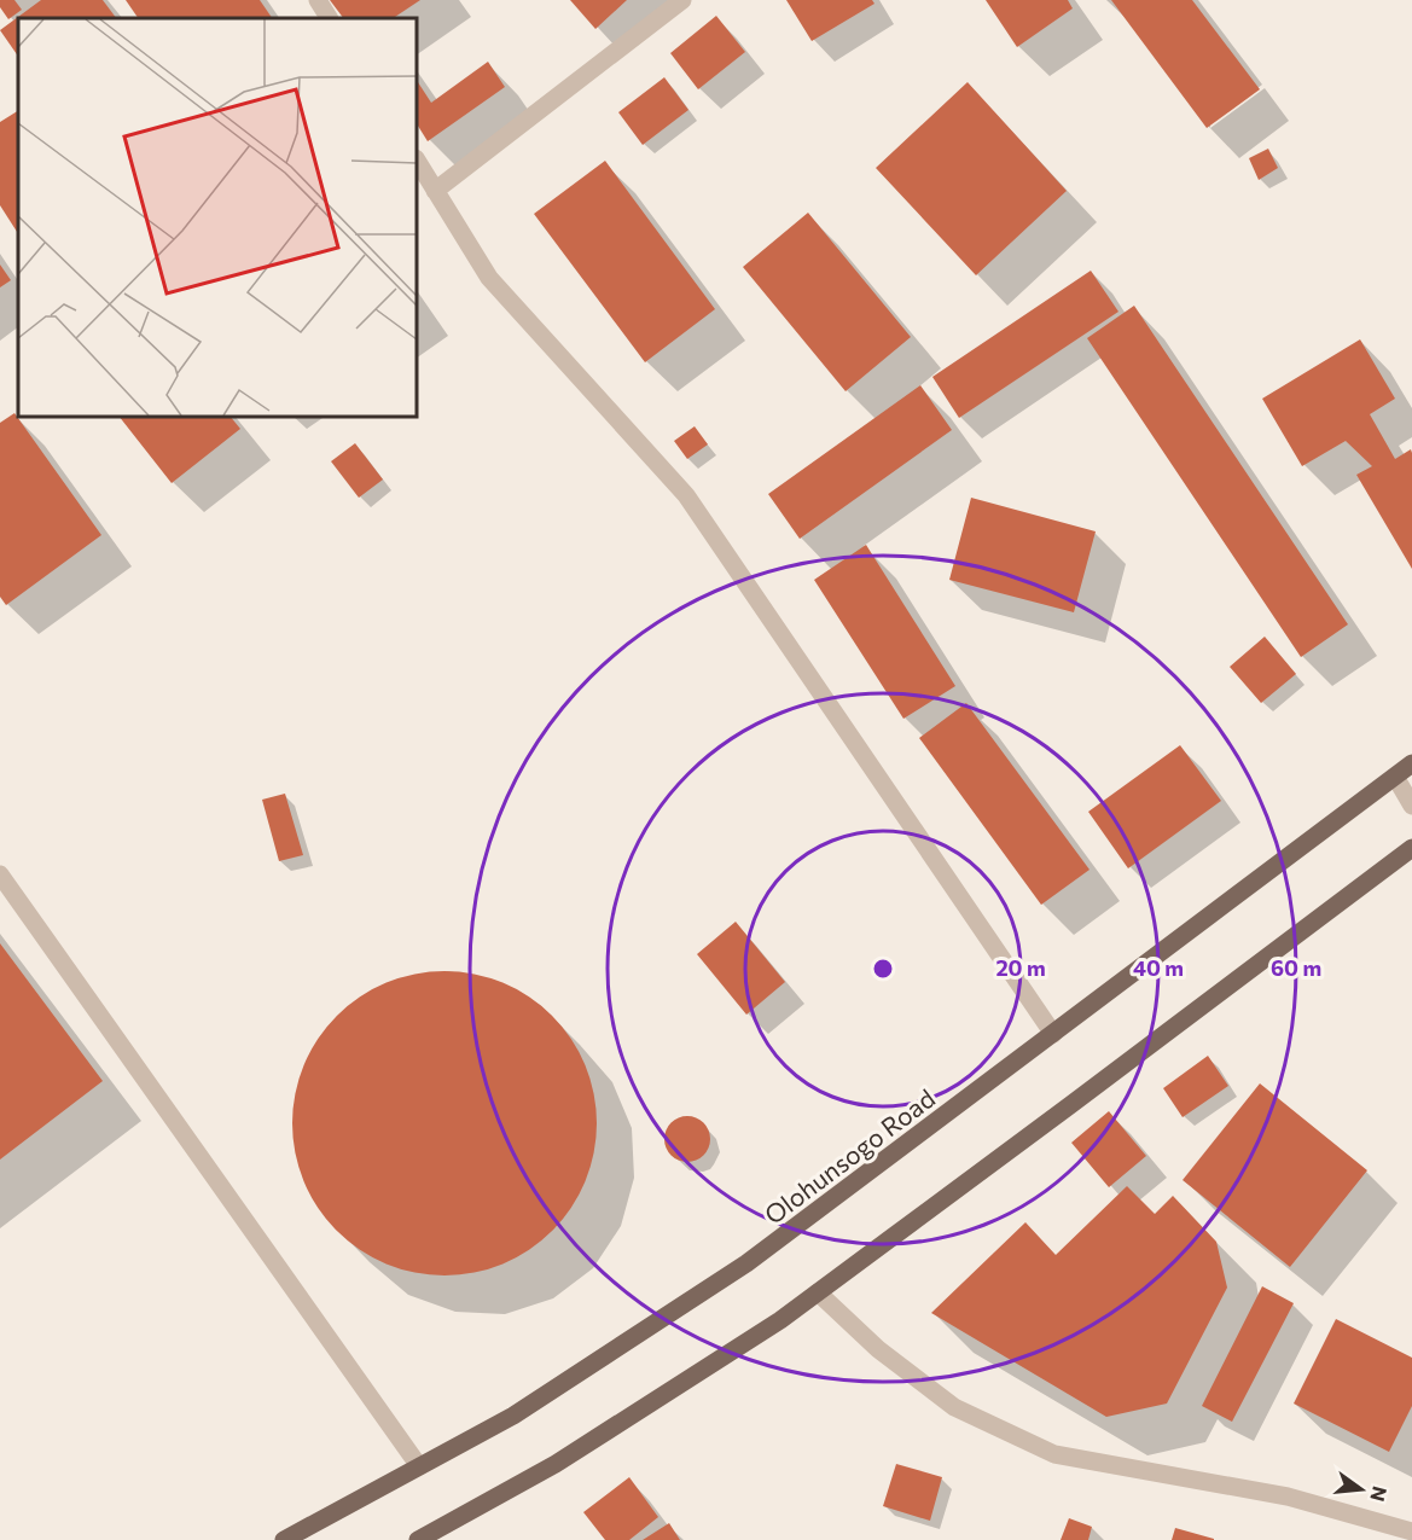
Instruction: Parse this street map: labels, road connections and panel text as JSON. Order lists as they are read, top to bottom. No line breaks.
{"streets":{"main road":["Olohunsogo Road"]},"north":"right","rings":["20 m","40 m","60 m"]}
